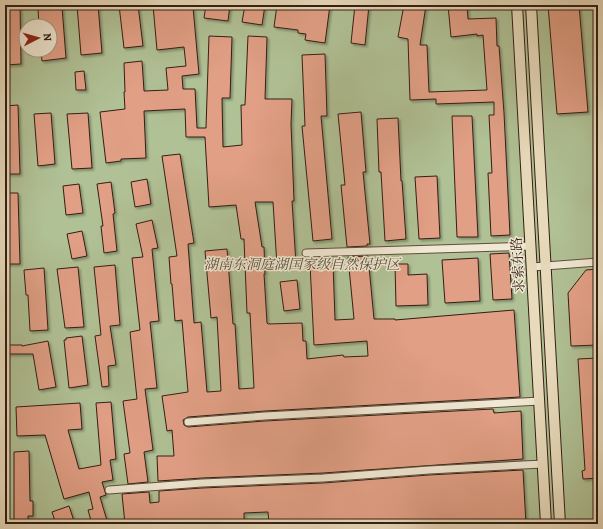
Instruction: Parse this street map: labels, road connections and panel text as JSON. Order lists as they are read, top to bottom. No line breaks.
{"streets":{"main road":["求索东路"]},"parks":["湖南东洞庭湖国家级自然保护区"],"north":"right"}
